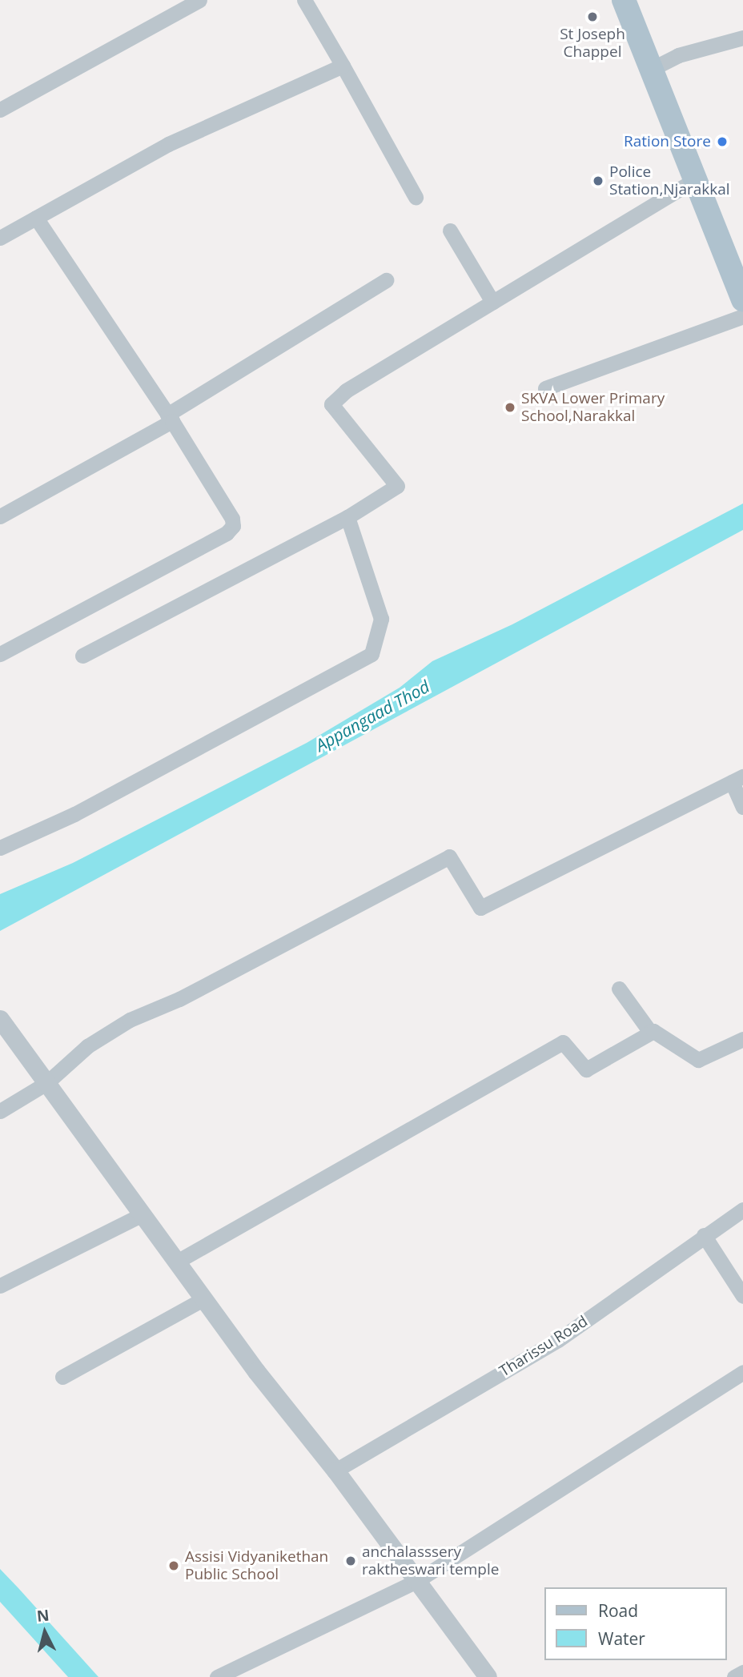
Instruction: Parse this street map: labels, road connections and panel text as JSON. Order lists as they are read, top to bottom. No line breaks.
{"streets":{"street":["Tharissu Road"]},"water":["Appangaad Thod"],"places":["St Joseph Chappel","Ration Store","Police Station,Njarakkal","SKVA Lower Primary School,Narakkal","anchalasssery raktheswari temple","Assisi Vidyanikethan Public School"],"legend":["Road","Water"],"north":"top"}
